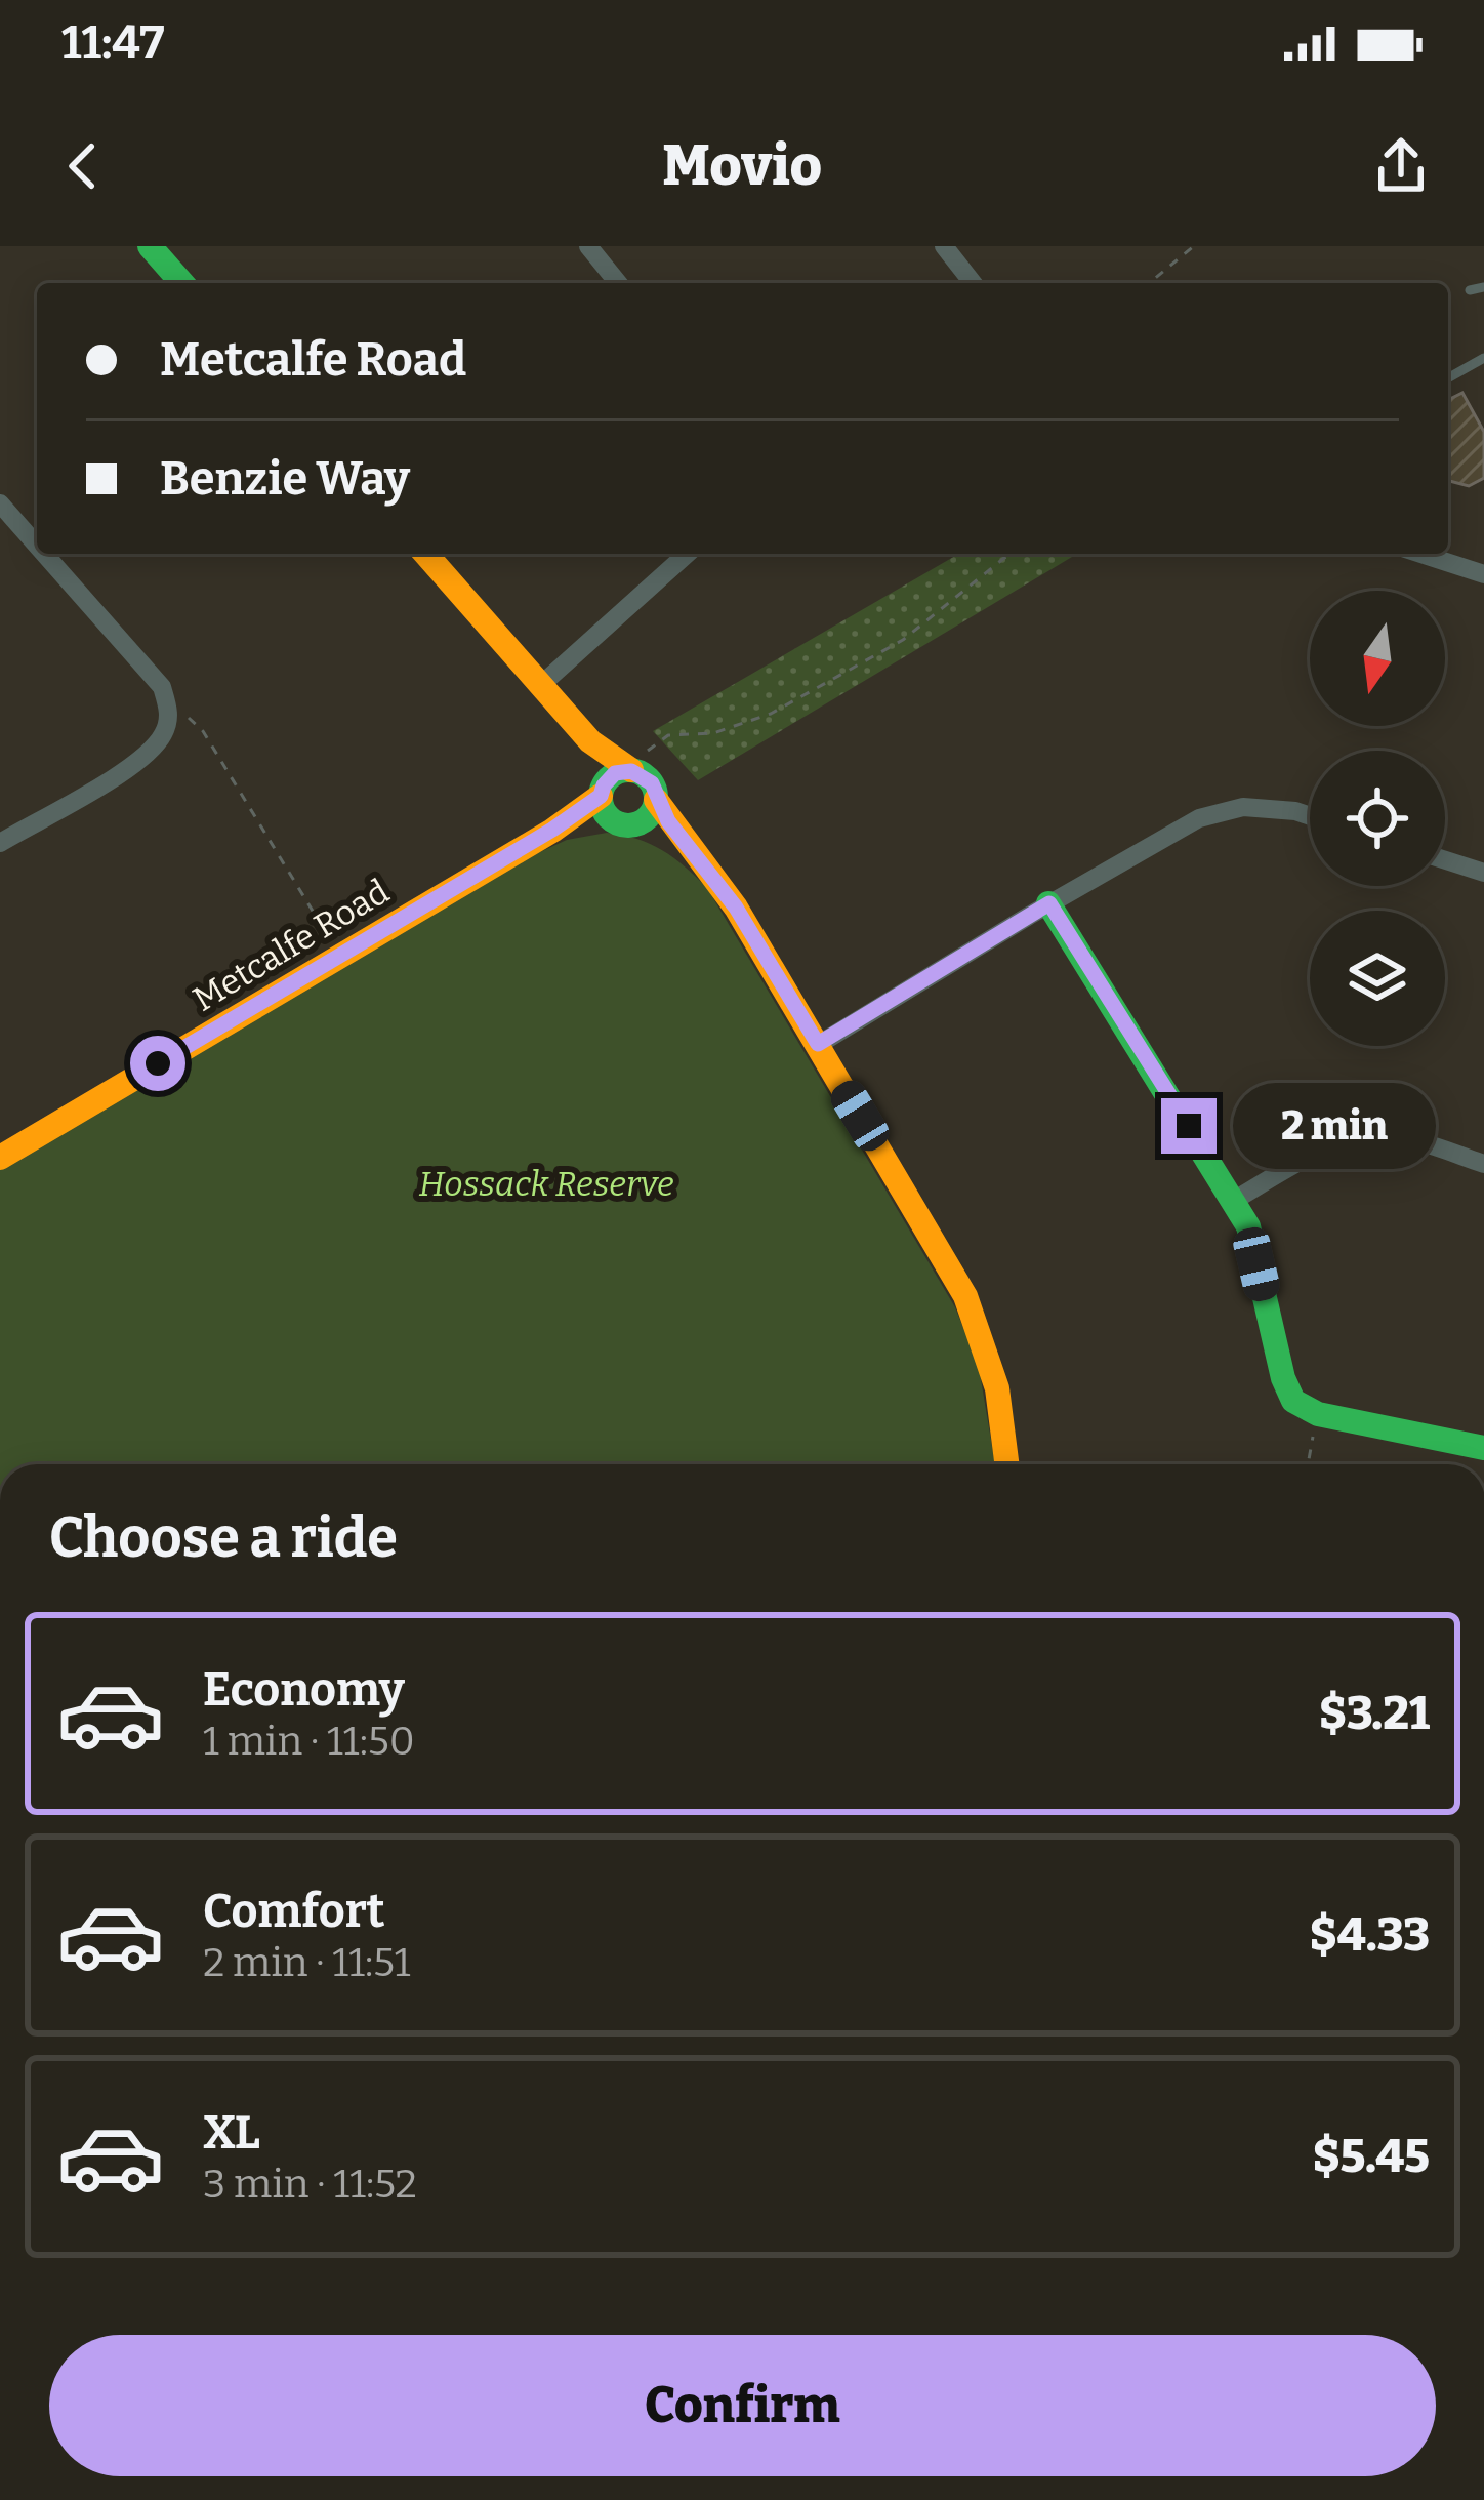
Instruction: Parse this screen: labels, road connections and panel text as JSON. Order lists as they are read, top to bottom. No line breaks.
{"streets":{"street":["Metcalfe Road"]},"parks":["Hossack Reserve"],"north":"bottom","page":{"status":"11:47","header":"Movio","banner":["Metcalfe Road","Benzie Way"],"bubble":"2 min","heading":"Choose a ride","list":[{"name":"Economy","note":"1 min · 11:50","value":"$3.21"},{"name":"Comfort","note":"2 min · 11:51","value":"$4.33"},{"name":"XL","note":"3 min · 11:52","value":"$5.45"}],"buttons":"Confirm"}}
